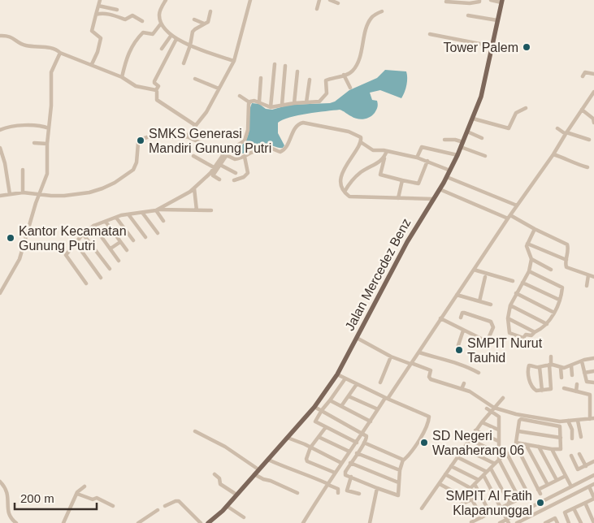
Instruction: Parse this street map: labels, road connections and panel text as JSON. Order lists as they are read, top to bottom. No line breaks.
{"streets":{"main road":["Jalan Mercedez Benz"]},"places":["Tower Palem","SMKS Generasi Mandiri Gunung Putri","Kantor Kecamatan Gunung Putri","SMPIT Nurut Tauhid","SD Negeri Wanaherang 06","SMPIT Al Fatih Klapanunggal"],"scale_bar":"200 m"}
